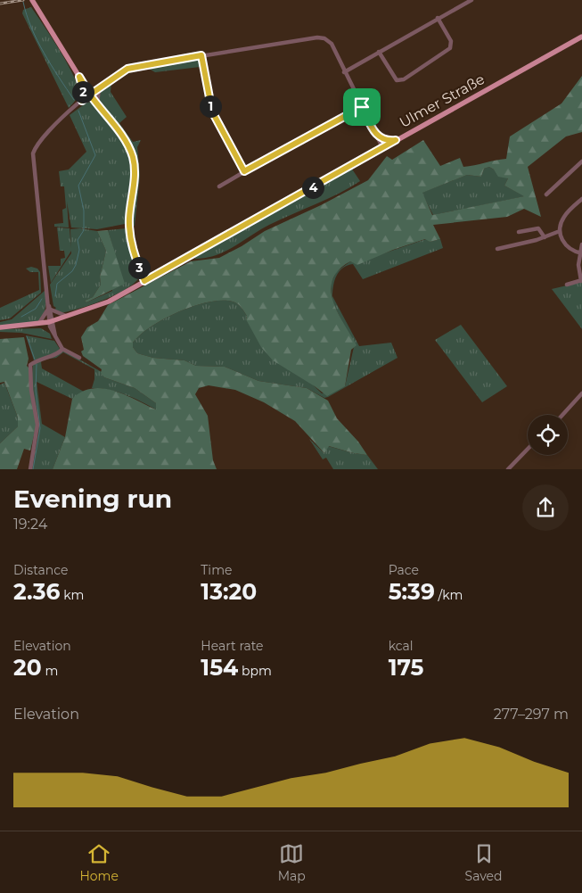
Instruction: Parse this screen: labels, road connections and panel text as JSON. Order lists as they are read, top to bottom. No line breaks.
{"streets":{"main road":["Ulmer Straße"]},"page":{"pins":["2","1","4","3"],"heading":["Evening run","19:24"],"stats":[["Distance","2.36 km"],["Time","13:20"],["Pace","5:39 /km"],["Elevation","20 m"],["Heart rate","154 bpm"],["kcal","175"]],"chart":["Elevation","277–297 m"],"tabs":["Home","Map","Saved"]}}
